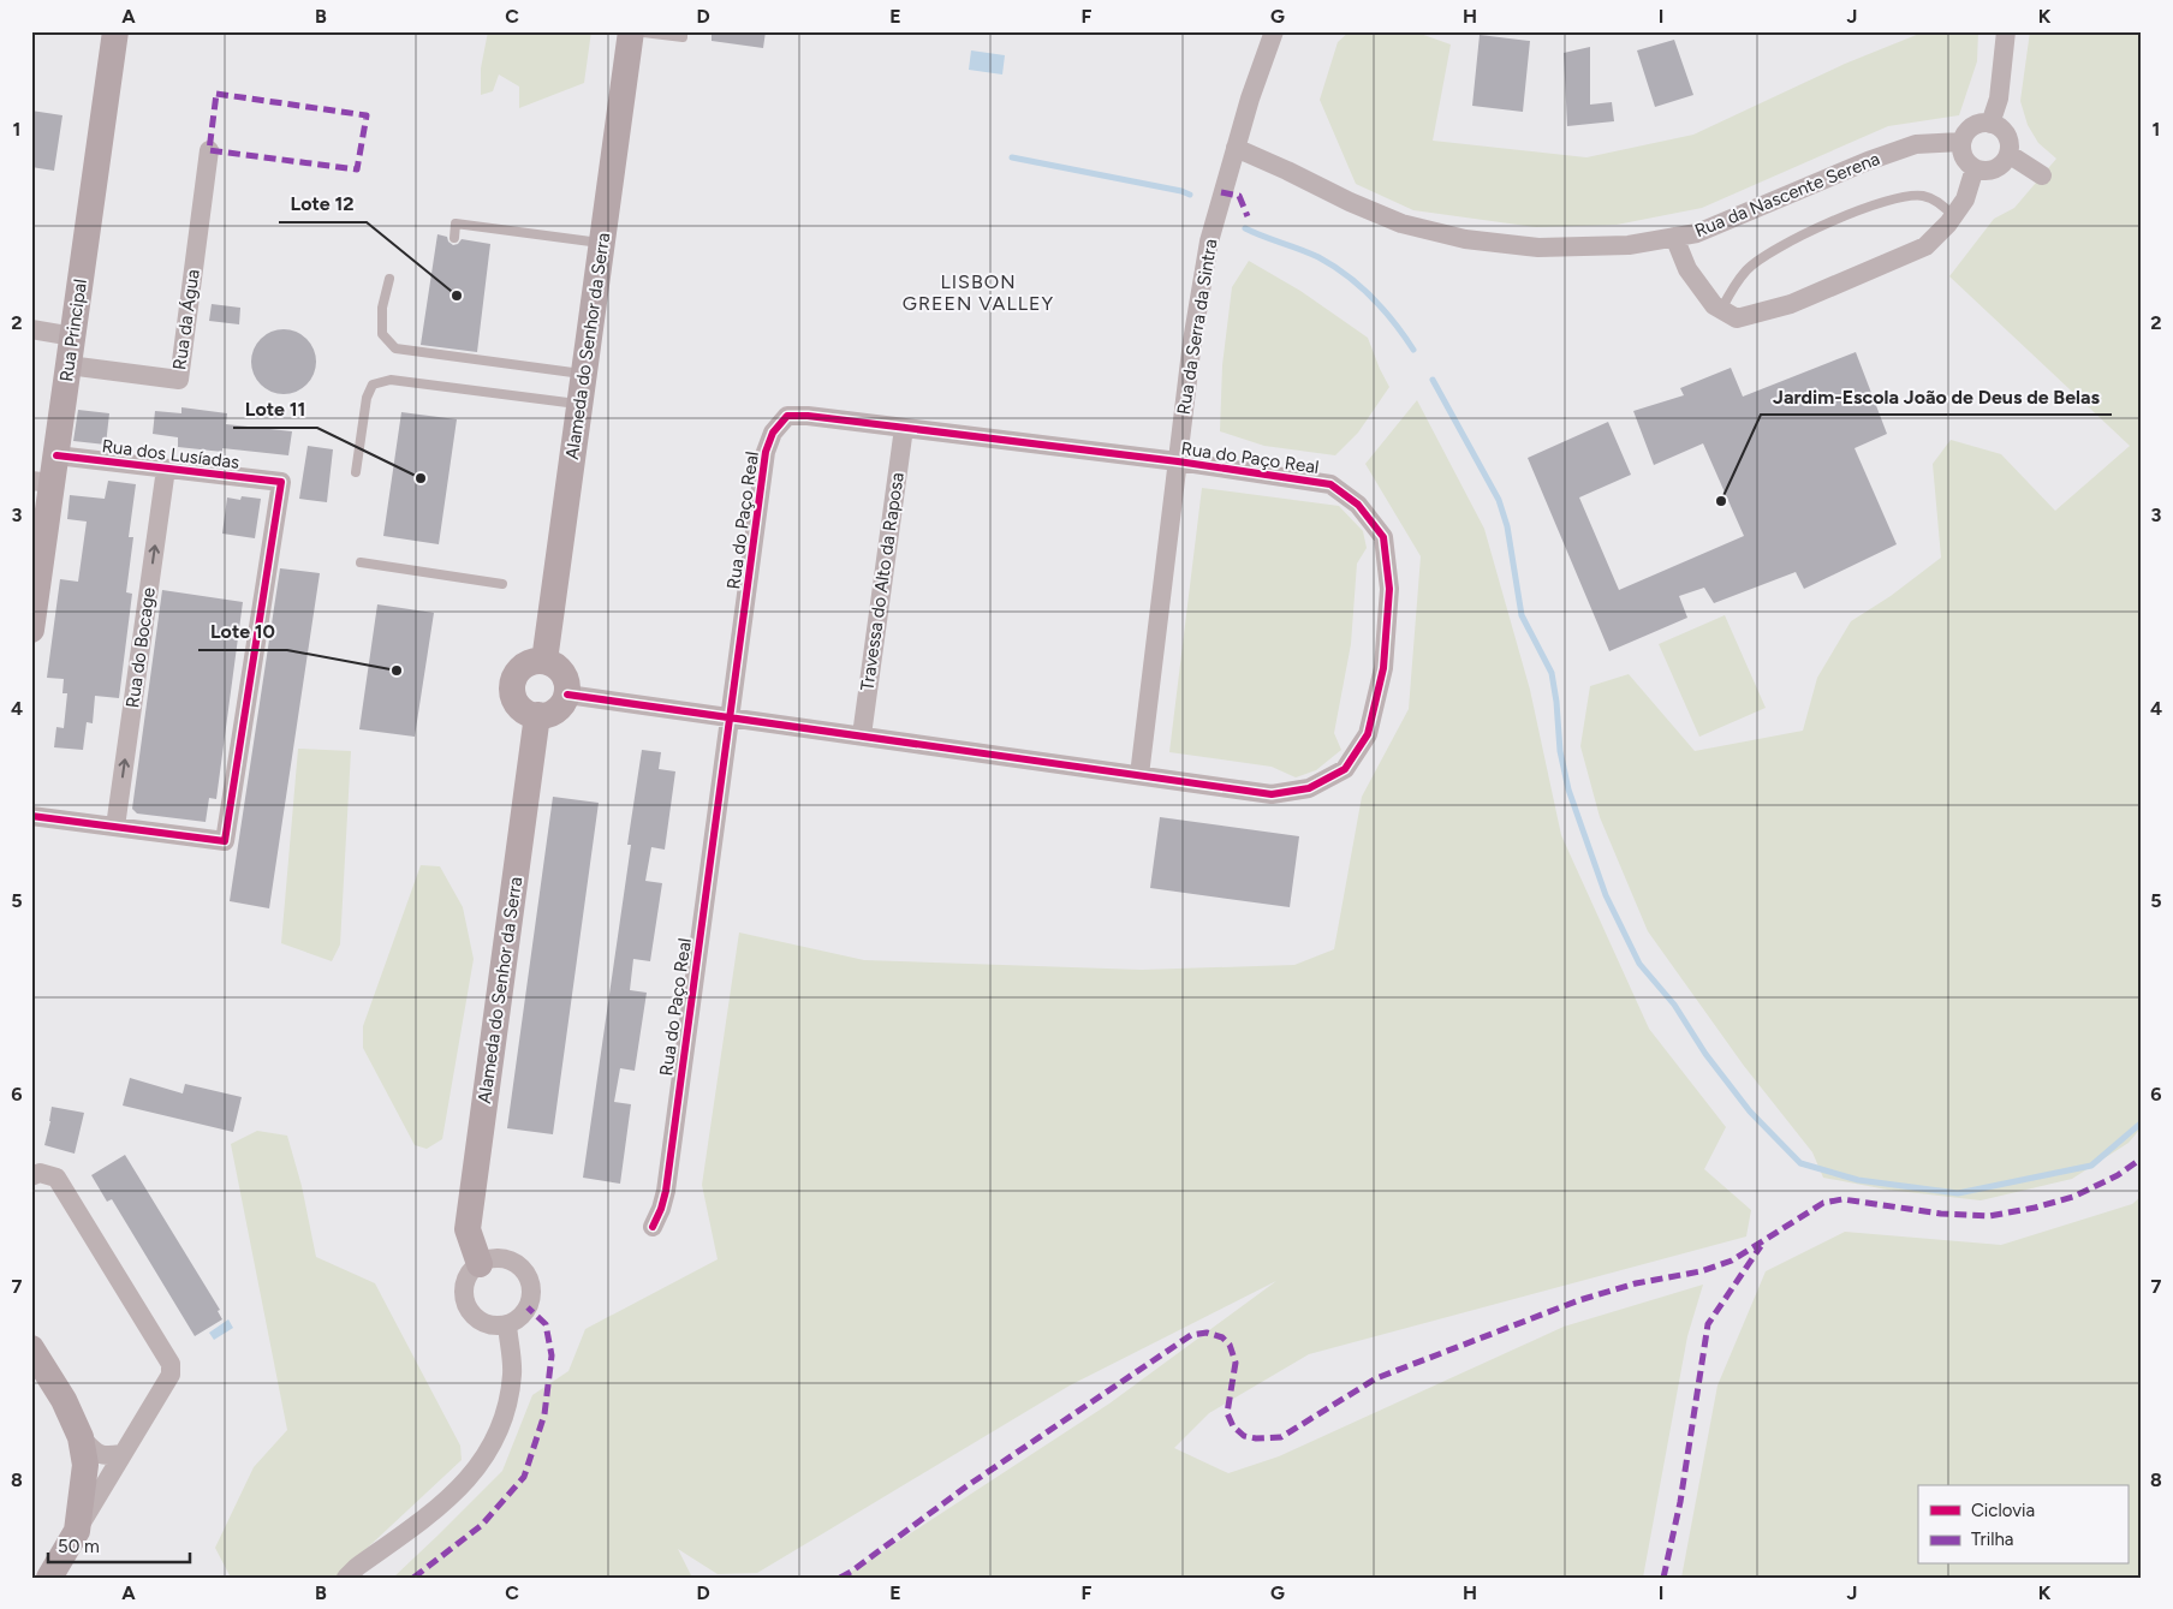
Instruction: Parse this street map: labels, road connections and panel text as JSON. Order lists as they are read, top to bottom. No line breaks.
{"streets":{"street":["Rua da Nascente Serena","Rua da Água","Rua da Serra da Sintra","Rua Principal","Alameda do Senhor da Serra","Rua dos Lusíadas","Rua do Paço Real","Travessa do Alto da Raposa","Rua do Bocage"]},"crossings":[["Rua da Nascente Serena","Rua da Serra da Sintra"],["Rua da Água","Rua Principal"],["Rua da Serra da Sintra","Rua do Paço Real"],["Rua Principal","Rua dos Lusíadas"],["Alameda do Senhor da Serra","Rua do Paço Real"],["Rua dos Lusíadas","Rua do Bocage"],["Rua do Paço Real","Travessa do Alto da Raposa"]],"one_way":["Rua do Bocage"],"districts":["LISBON GREEN VALLEY"],"places":["Lote 12","Lote 11","Jardim-Escola João de Deus de Belas","Lote 10"],"legend":["Ciclovia","Trilha"],"scale_bar":"50 m","grid":{"columns":["A","B","C","D","E","F","G","H","I","J","K"],"rows":["1","2","3","4","5","6","7","8"]}}
